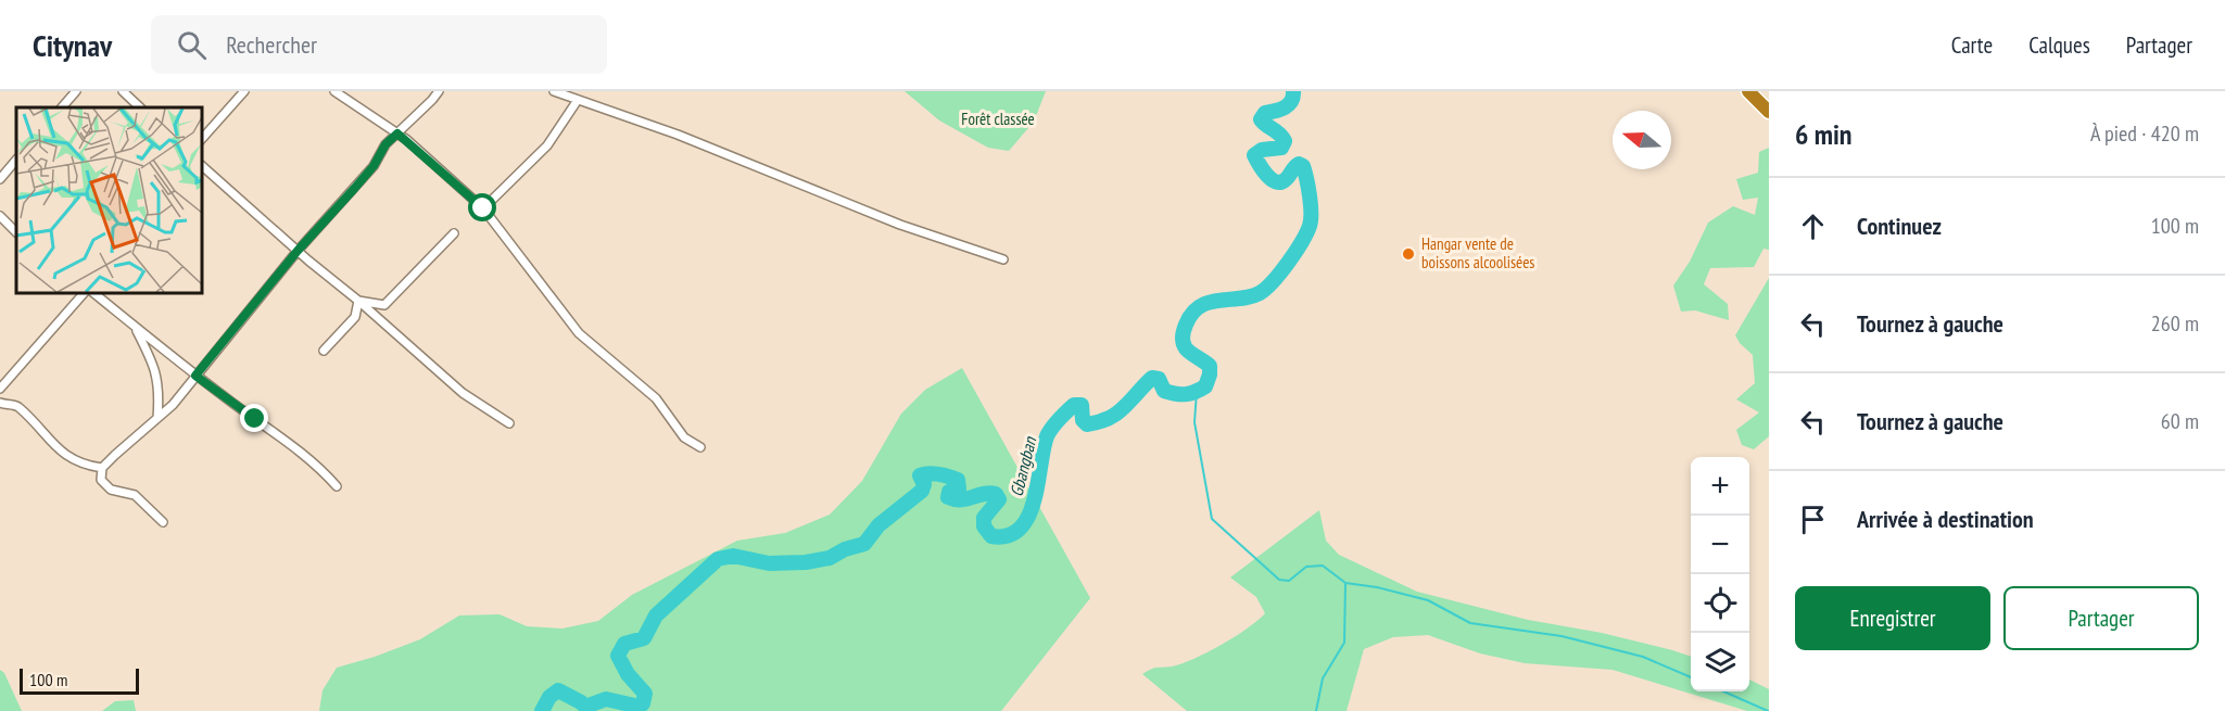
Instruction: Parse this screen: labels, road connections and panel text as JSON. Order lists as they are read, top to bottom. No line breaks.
{"water":["Gbangban"],"parks":["Forêt classée"],"places":["Hangar vente de boissons alcoolisées"],"scale_bar":"100 m","north":"left","page":{"header":"Citynav","search":"Rechercher","nav":["Carte","Calques","Partager"],"heading":["6 min","À pied · 420 m"],"list":[["Continuez","100 m"],["Tournez à gauche","260 m"],["Tournez à gauche","60 m"],"Arrivée à destination"],"map_buttons":["+","−"],"buttons":["Enregistrer","Partager"],"scale":"100 m"}}
